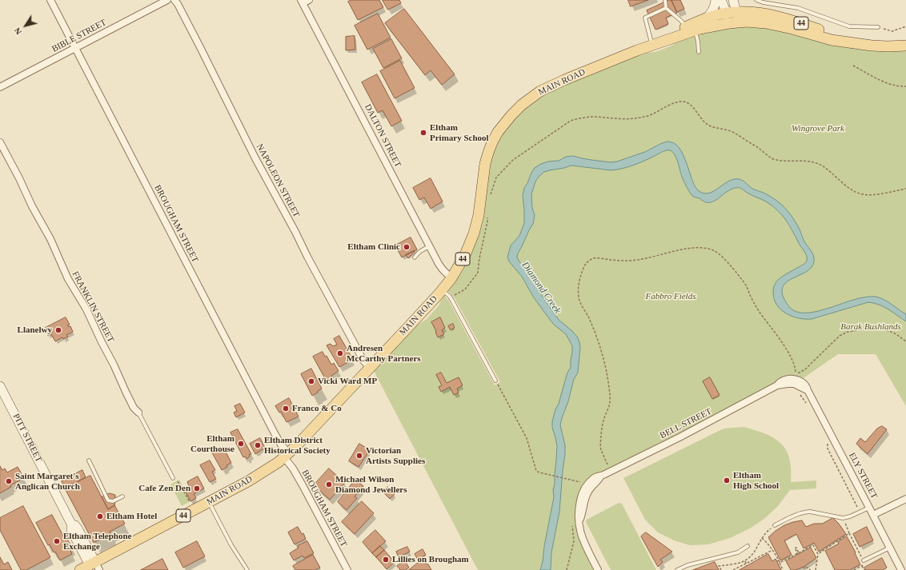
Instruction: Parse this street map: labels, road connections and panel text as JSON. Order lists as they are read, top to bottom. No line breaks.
{"streets":{"main road":["44","MAIN ROAD"],"street":["BIBLE STREET","DALTON STREET","NAPOLEON STREET","BROUGHAM STREET","FRANKLIN STREET","BELL STREET","PITT STREET","ELY STREET"]},"crossings":[["BIBLE STREET","BROUGHAM STREET"],["MAIN ROAD","DALTON STREET"],["MAIN ROAD","NAPOLEON STREET"],["MAIN ROAD","BROUGHAM STREET"],["MAIN ROAD","PITT STREET"],["BELL STREET","ELY STREET"]],"water":["Diamond Creek"],"parks":["Wingrove Park","Fabbro Fields","Barak Bushlands"],"places":["Eltham Primary School","Eltham Clinic","Llanelwy","Andresen McCarthy Partners","Vicki Ward MP","Franco & Co","Eltham Courthouse","Eltham District Historical Society","Victorian Artists Supplies","Eltham High School","Saint Margaret's Anglican Church","Michael Wilson Diamond Jewellers","Cafe Zen Den","Eltham Hotel","Eltham Telephone Exchange","Lillies on Brougham"],"north":"bottom left"}
